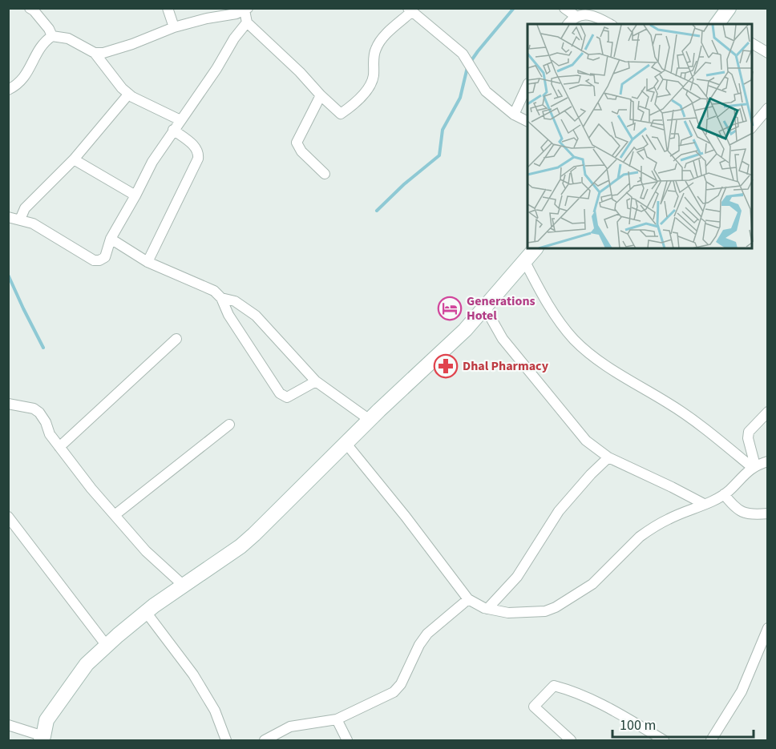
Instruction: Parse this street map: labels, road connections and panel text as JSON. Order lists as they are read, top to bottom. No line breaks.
{"places":{"hotel":["Generations Hotel"],"pharmacy":["Dhal Pharmacy"]},"scale_bar":"100 m"}
